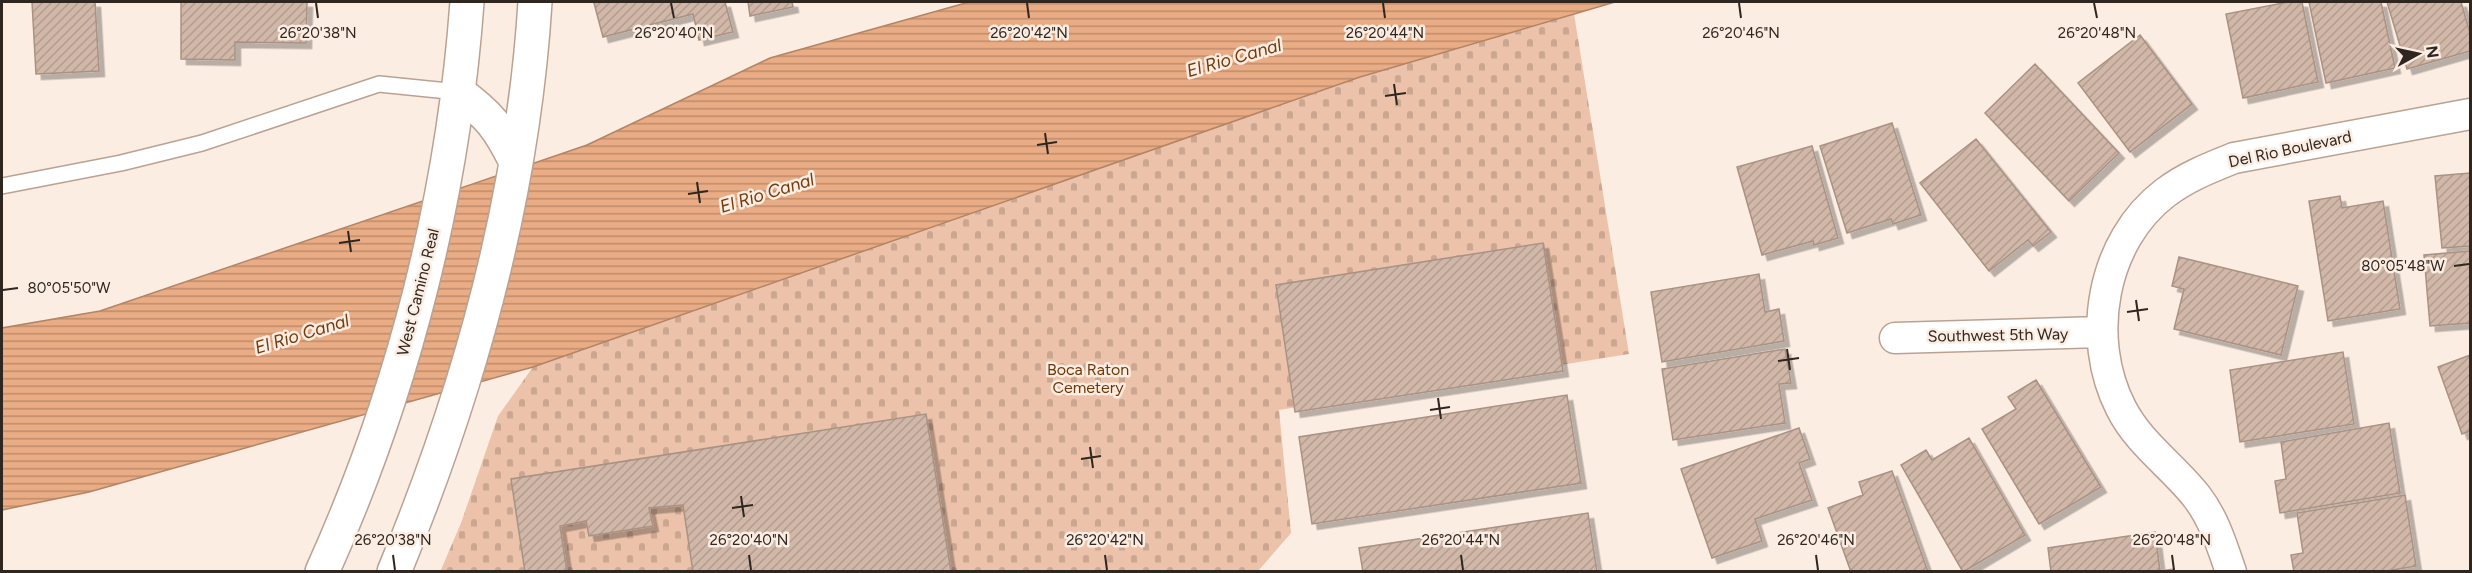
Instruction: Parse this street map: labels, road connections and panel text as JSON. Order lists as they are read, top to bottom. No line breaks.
{"streets":{"street":["Del Rio Boulevard","West Camino Real","Southwest 5th Way"]},"crossings":[["Del Rio Boulevard","Southwest 5th Way"]],"water":["El Rio Canal"],"parks":["Boca Raton Cemetery"],"north":"right","coordinates":["26°20'38\"N","26°20'40\"N","26°20'42\"N","26°20'44\"N","26°20'46\"N","26°20'48\"N","80°05'48\"W","80°05'50\"W"]}
